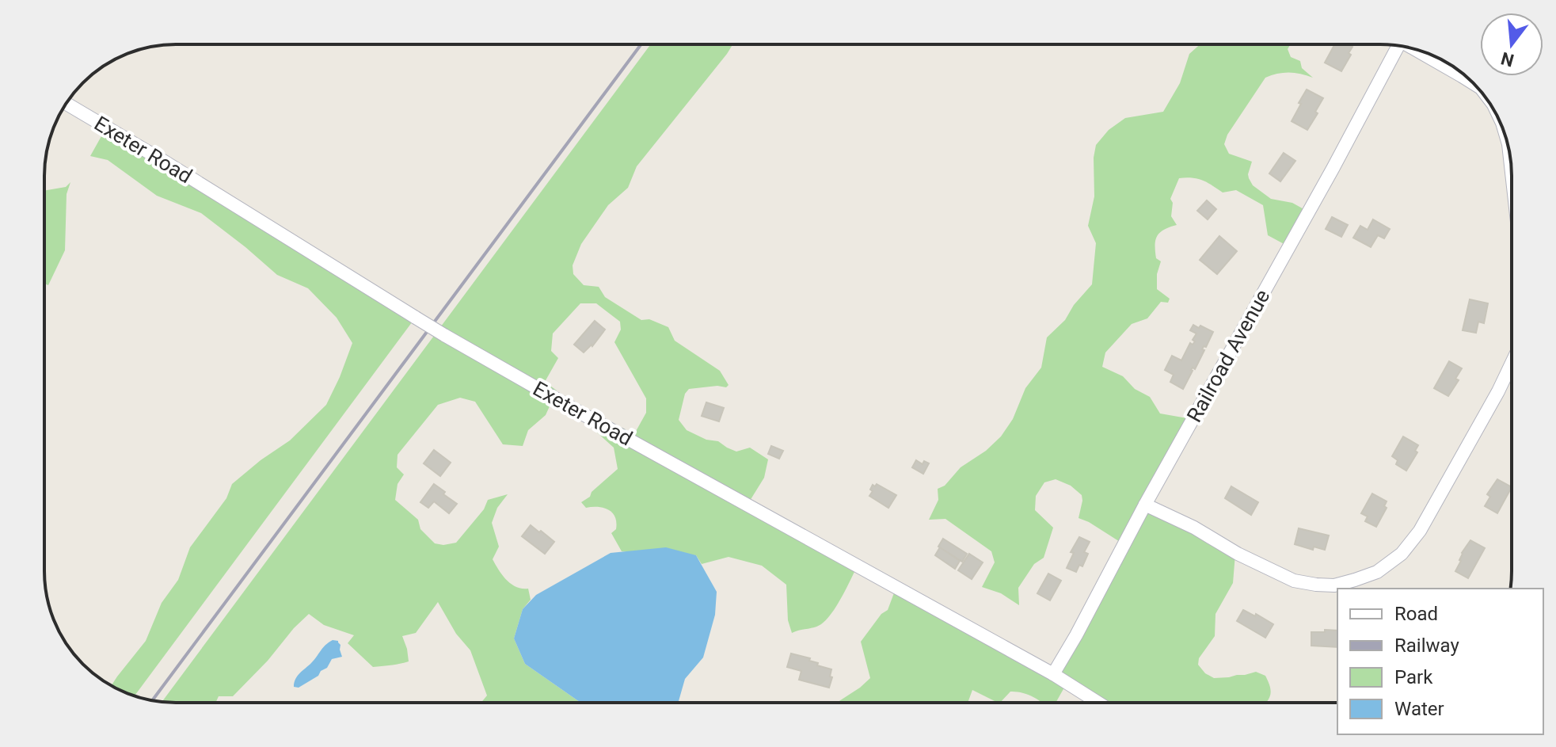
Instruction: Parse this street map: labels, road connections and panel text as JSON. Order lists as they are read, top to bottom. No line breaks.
{"streets":{"street":["Exeter Road","Railroad Avenue"]},"crossings":[["Exeter Road","Railroad Avenue"]],"legend":["Road","Railway","Park","Water"],"north":"bottom"}
